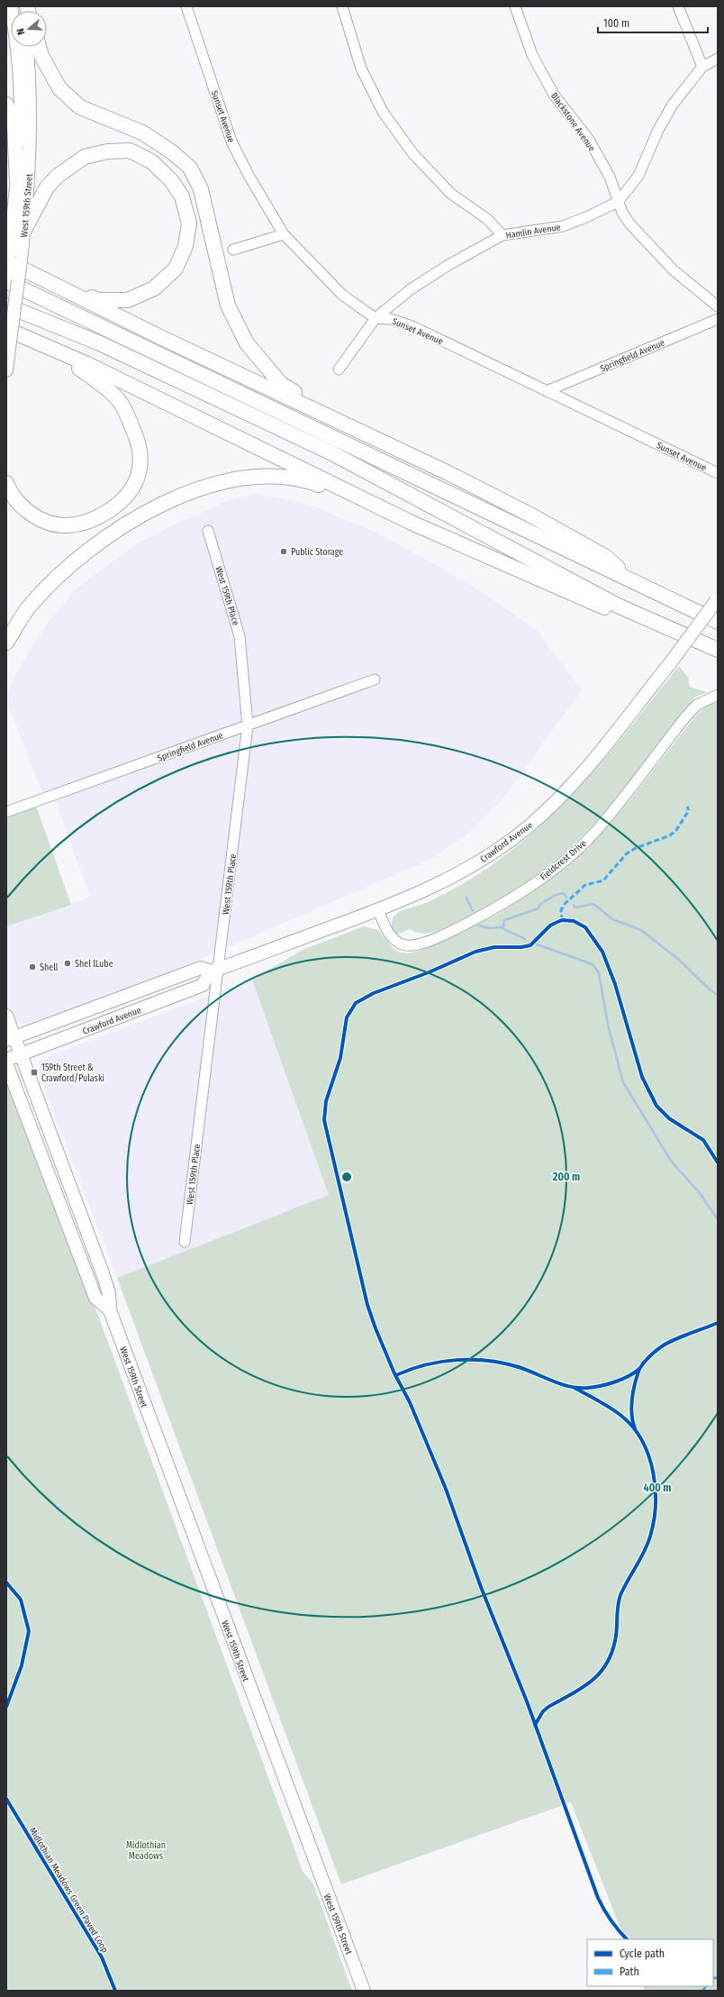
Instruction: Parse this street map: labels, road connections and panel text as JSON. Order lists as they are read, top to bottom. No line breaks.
{"streets":{"main road":["West 159th Street","Crawford Avenue"],"street":["Sunset Avenue","Blackstone Avenue","Hamlin Avenue","Springfield Avenue","West 159th Place","Fieldcrest Drive"],"cycle path":["Midlothian Meadows Green Paved Loop"]},"crossings":[["Sunset Avenue","Hamlin Avenue"],["Sunset Avenue","Springfield Avenue"],["Blackstone Avenue","Hamlin Avenue"],["West 159th Street","Crawford Avenue"],["Springfield Avenue","West 159th Place"],["West 159th Place","Crawford Avenue"],["Crawford Avenue","Fieldcrest Drive"]],"parks":["Midlothian Meadows"],"places":{"other":["Public Storage","Shel lLube","Shell"],"transit":["159th Street & Crawford/Pulaski"]},"legend":["Cycle path","Path"],"scale_bar":"100 m","north":"left","rings":["200 m","400 m"]}
